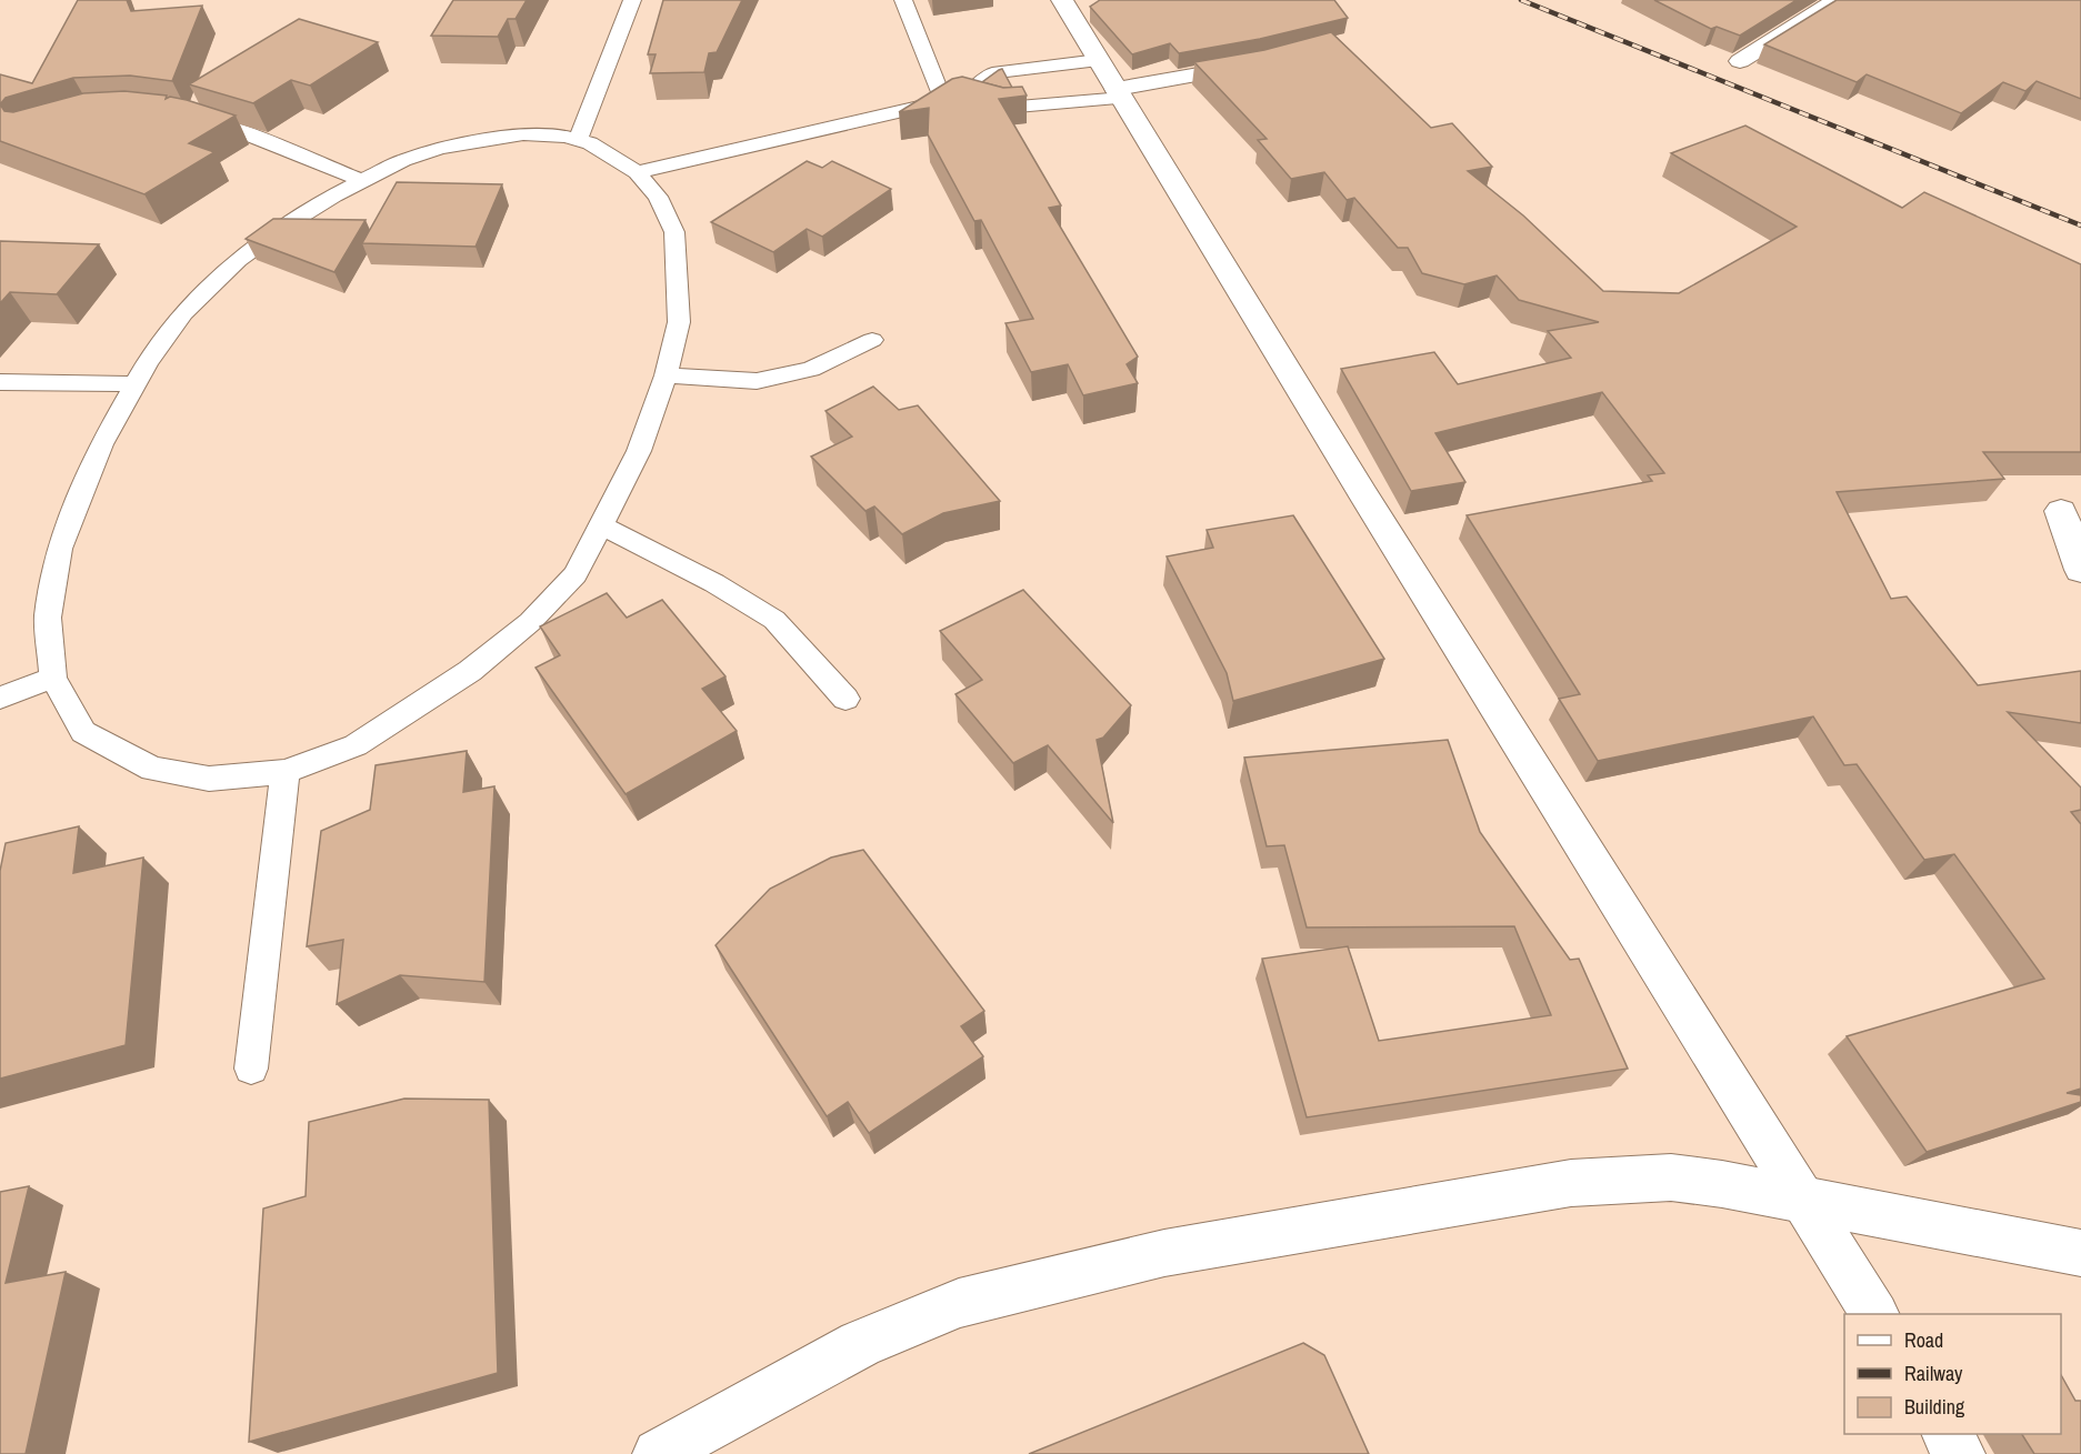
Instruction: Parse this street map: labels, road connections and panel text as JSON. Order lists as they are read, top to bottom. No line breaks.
{"legend":["Road","Railway","Building"]}
